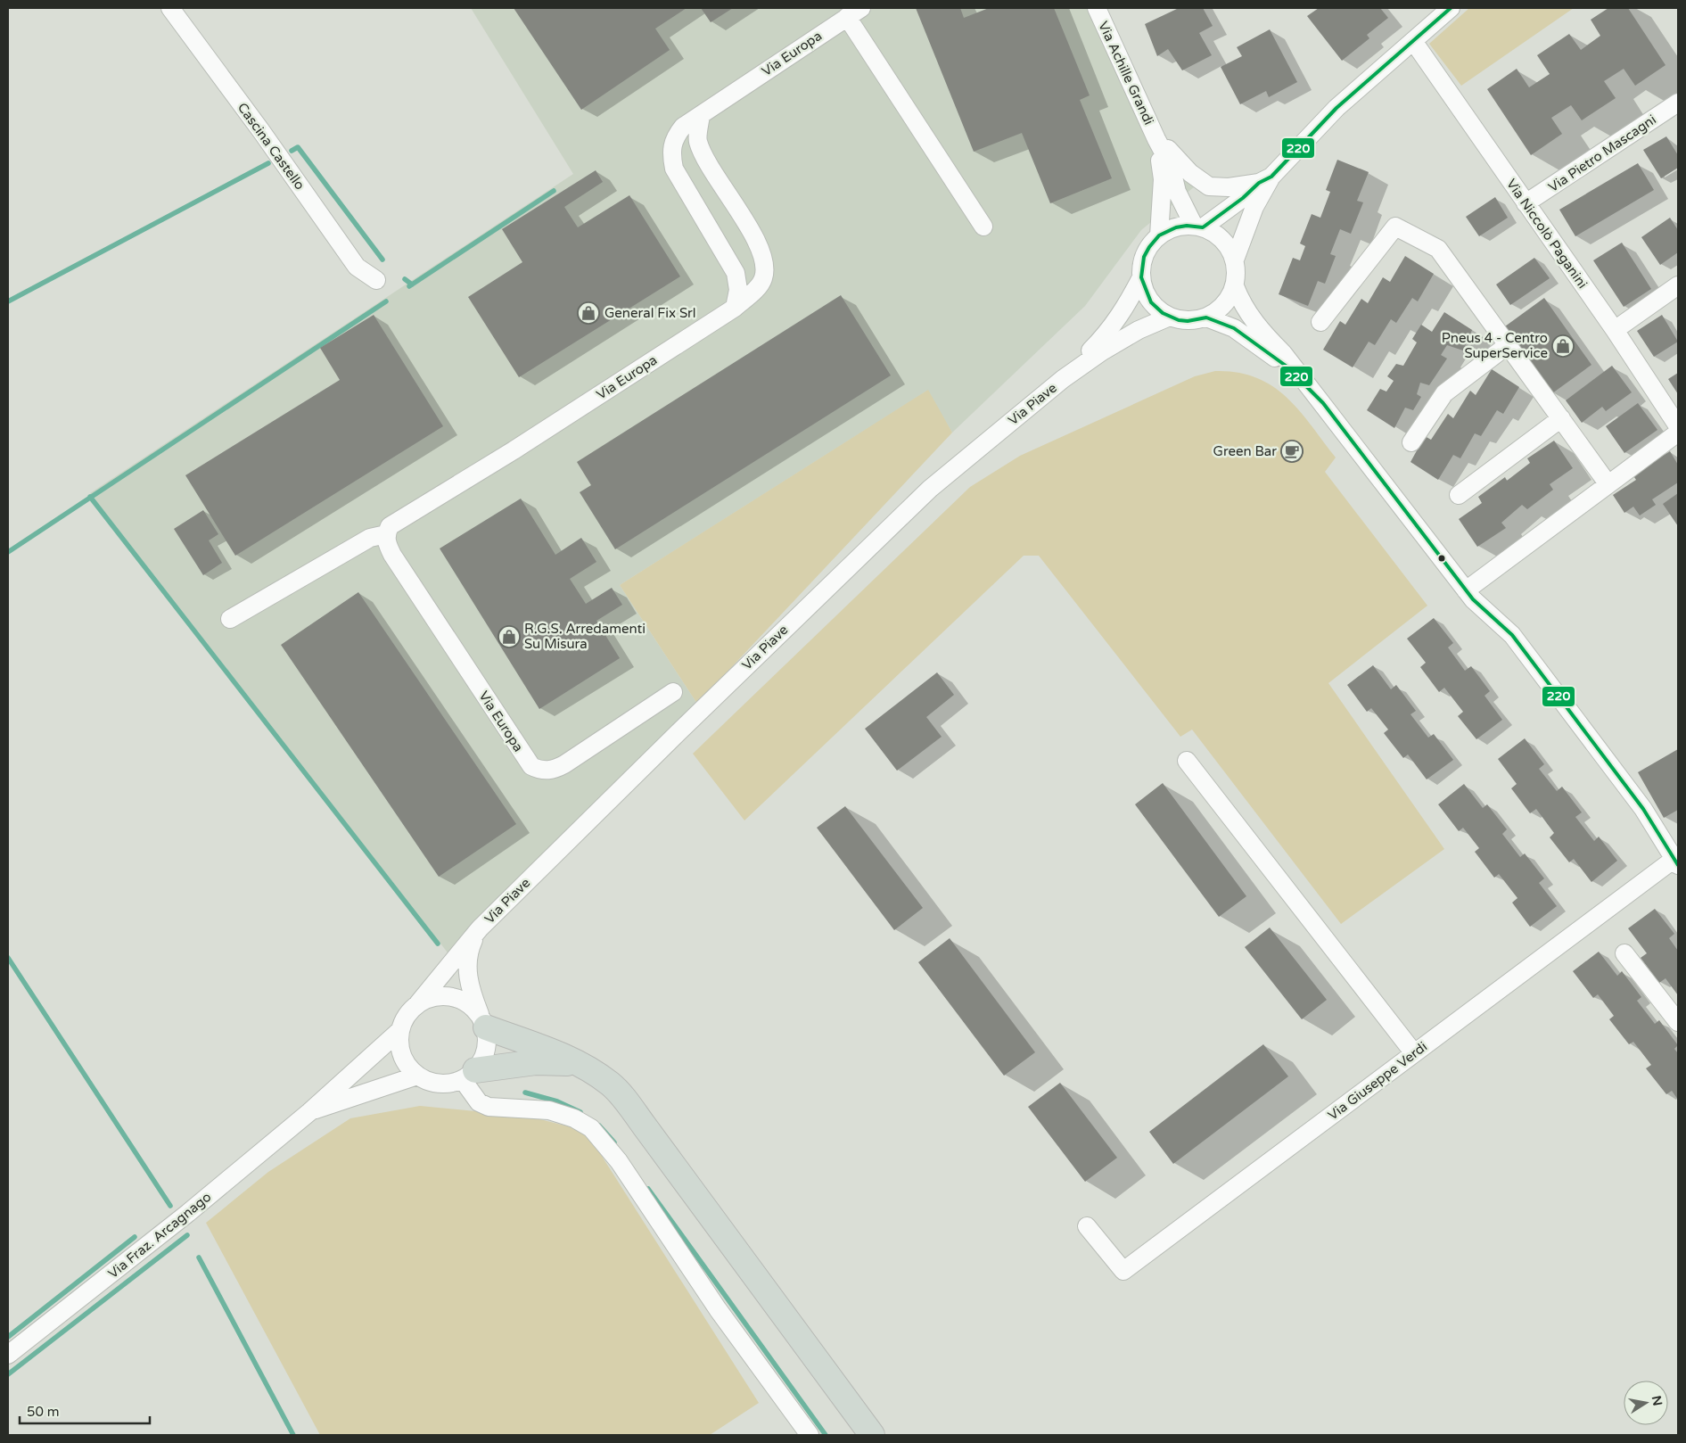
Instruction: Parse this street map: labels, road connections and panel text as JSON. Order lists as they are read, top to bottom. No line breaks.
{"streets":{"street":["Via Europa","Via Achille Grandi","Cascina Castello","Via Pietro Mascagni","Via Niccolò Paganini","Via Piave","Via Giuseppe Verdi","Via Fraz. Arcagnago"]},"crossings":[["Via Achille Grandi","Via Piave"],["Via Pietro Mascagni","Via Niccolò Paganini"],["Via Piave","Via Fraz. Arcagnago"]],"places":{"shop":["General Fix Srl","Pneus 4 - Centro SuperService","R.G.S. Arredamenti Su Misura"],"cafe":["Green Bar"]},"lines":["transit line 220"],"scale_bar":"50 m","north":"right"}
